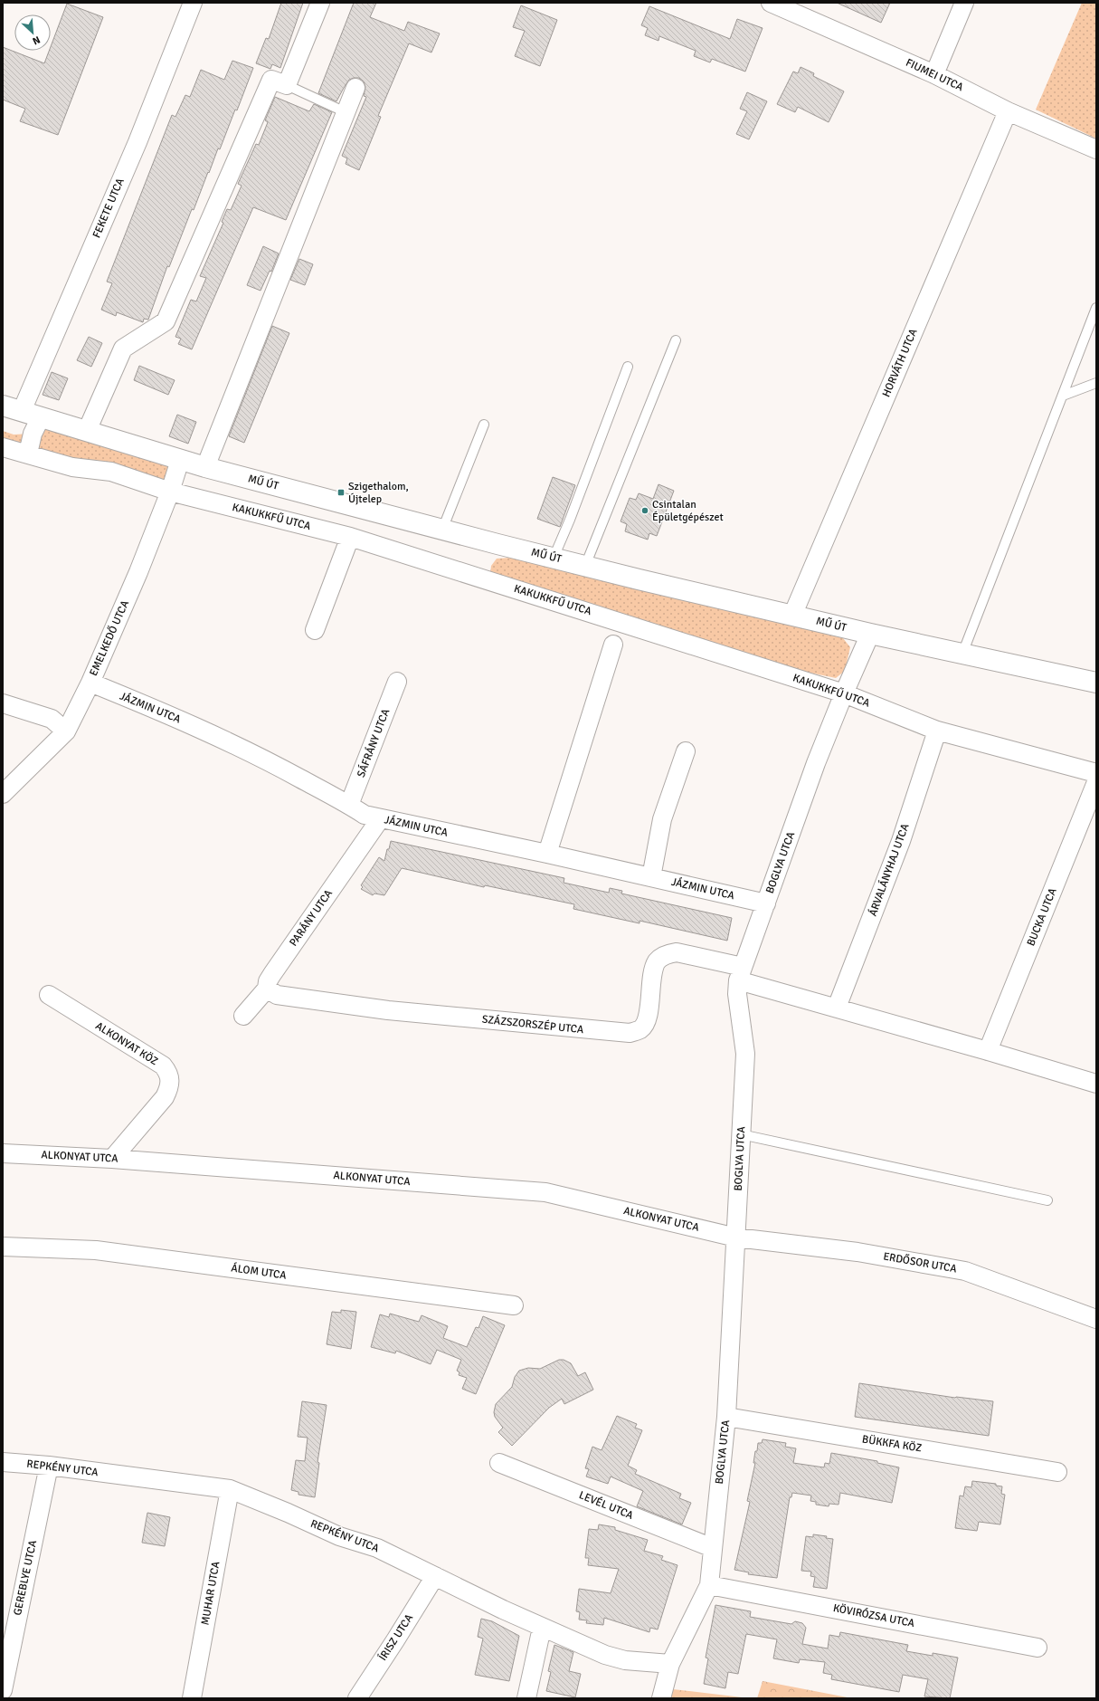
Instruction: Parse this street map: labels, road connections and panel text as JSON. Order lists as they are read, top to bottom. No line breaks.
{"streets":{"street":["FIUMEI UTCA","FEKETE UTCA","HORVÁTH UTCA","MŰ ÚT","KAKUKKFŰ UTCA","EMELKEDŐ UTCA","JÁZMIN UTCA","SÁFRÁNY UTCA","BOGLYA UTCA","ÁRVALÁNYHAJ UTCA","BUCKA UTCA","PARÁNY UTCA","SZÁZSZORSZÉP UTCA","ALKONYAT KÖZ","ALKONYAT UTCA","ERDŐSOR UTCA","ÁLOM UTCA","BÜKKFA KÖZ","REPKÉNY UTCA","LEVÉL UTCA","GEREBLYE UTCA","MUHAR UTCA","KÖVIRÓZSA UTCA","ÍRISZ UTCA"]},"crossings":[["FIUMEI UTCA","HORVÁTH UTCA"],["FEKETE UTCA","MŰ ÚT"],["HORVÁTH UTCA","MŰ ÚT"],["MŰ ÚT","EMELKEDŐ UTCA"],["MŰ ÚT","BOGLYA UTCA"],["KAKUKKFŰ UTCA","EMELKEDŐ UTCA"],["KAKUKKFŰ UTCA","BOGLYA UTCA"],["KAKUKKFŰ UTCA","ÁRVALÁNYHAJ UTCA"],["EMELKEDŐ UTCA","JÁZMIN UTCA"],["JÁZMIN UTCA","SÁFRÁNY UTCA"],["JÁZMIN UTCA","BOGLYA UTCA"],["JÁZMIN UTCA","PARÁNY UTCA"],["BOGLYA UTCA","SZÁZSZORSZÉP UTCA"],["BOGLYA UTCA","ALKONYAT UTCA"],["BOGLYA UTCA","ERDŐSOR UTCA"],["BOGLYA UTCA","BÜKKFA KÖZ"],["BOGLYA UTCA","REPKÉNY UTCA"],["BOGLYA UTCA","LEVÉL UTCA"],["BOGLYA UTCA","KÖVIRÓZSA UTCA"],["PARÁNY UTCA","SZÁZSZORSZÉP UTCA"],["ALKONYAT KÖZ","ALKONYAT UTCA"],["ALKONYAT UTCA","ERDŐSOR UTCA"],["REPKÉNY UTCA","GEREBLYE UTCA"],["REPKÉNY UTCA","MUHAR UTCA"],["REPKÉNY UTCA","ÍRISZ UTCA"]],"places":{"transit":["Szigethalom, Újtelep"],"other":["Csintalan Épületgépészet"]},"north":"bottom right"}
